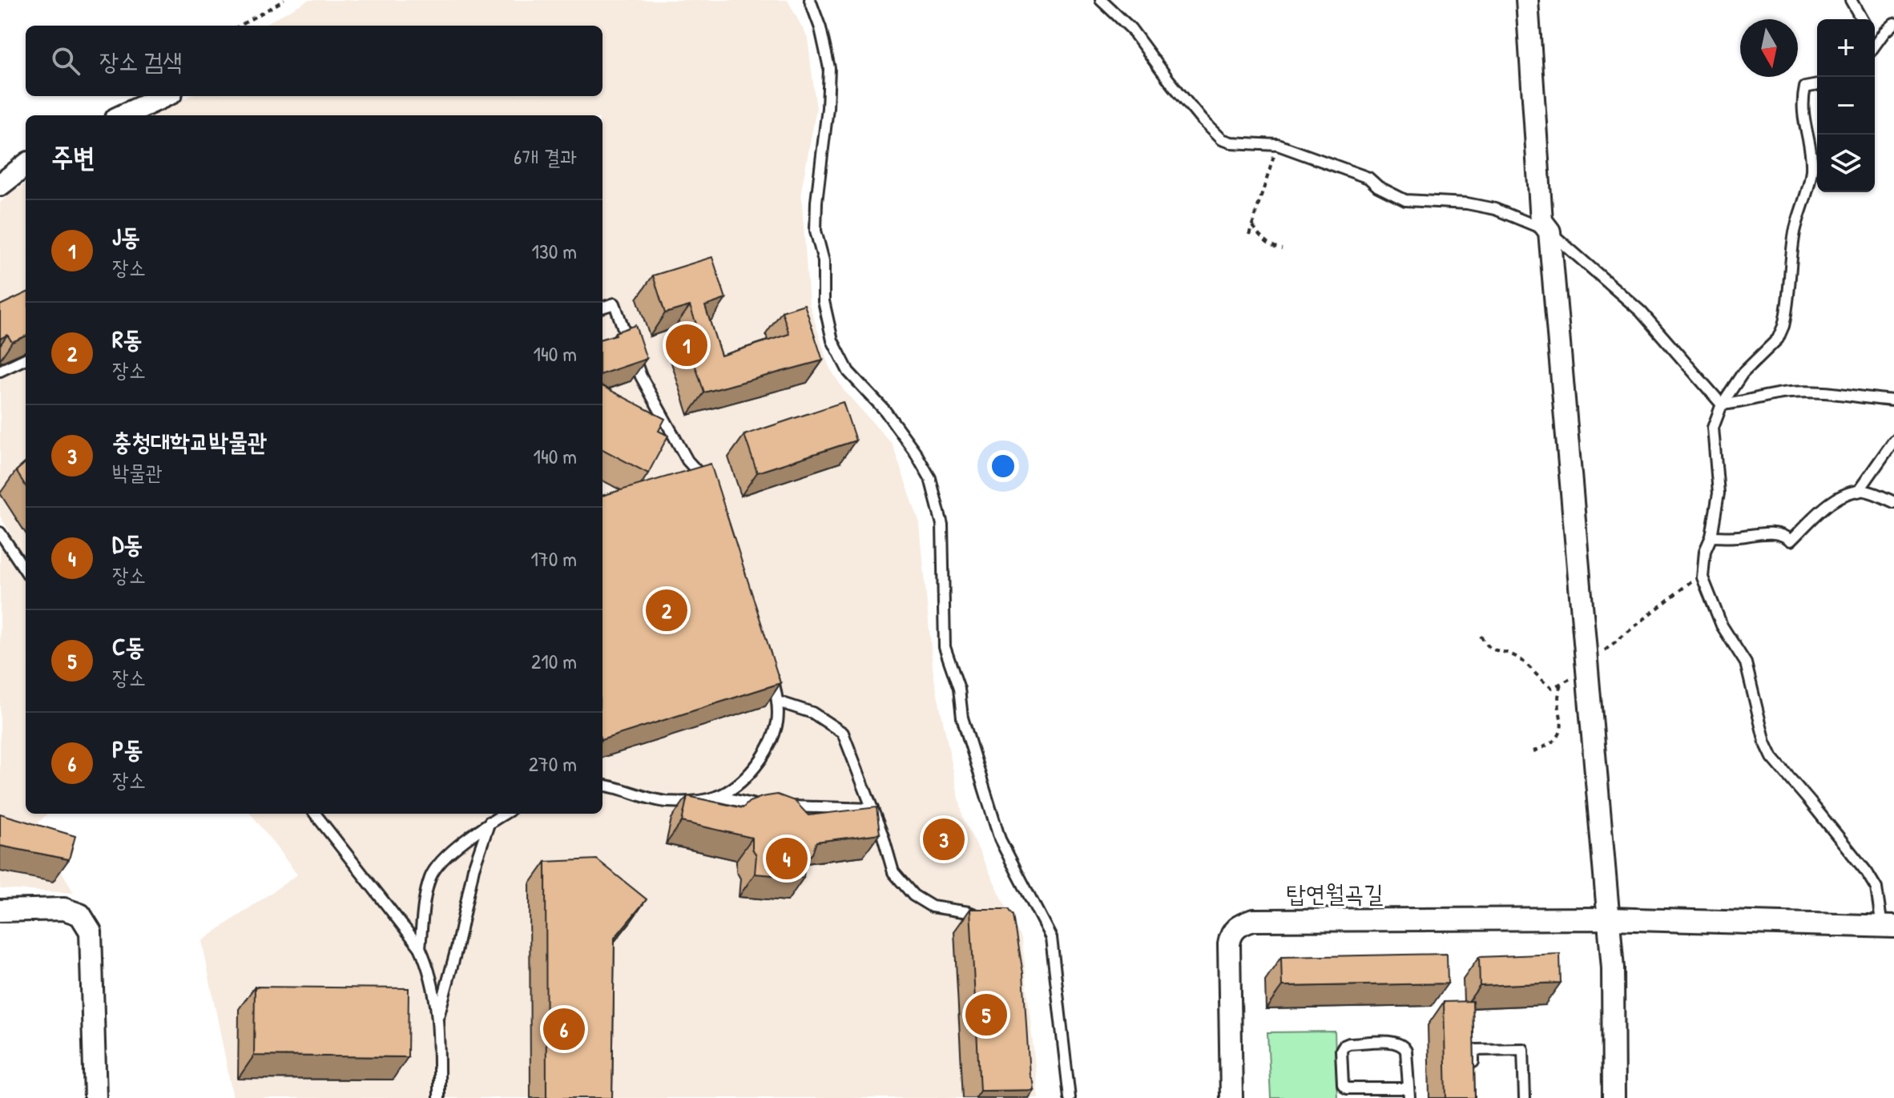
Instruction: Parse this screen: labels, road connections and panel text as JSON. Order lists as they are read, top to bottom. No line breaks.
{"streets":{"street":["탑연월곡길"]},"north":"bottom","page":{"map_buttons":["+","−"],"search":"장소 검색","heading":["주변","6개 결과"],"list":[{"mark":"1","name":"J동","note":"장소","value":"130 m"},{"mark":"2","name":"R동","note":"장소","value":"140 m"},{"mark":"3","name":"충청대학교박물관","note":"박물관","value":"140 m"},{"mark":"4","name":"D동","note":"장소","value":"170 m"},{"mark":"5","name":"C동","note":"장소","value":"210 m"},{"mark":"6","name":"P동","note":"장소","value":"270 m"}],"pins":["1","2","3","4","5","6"]}}
